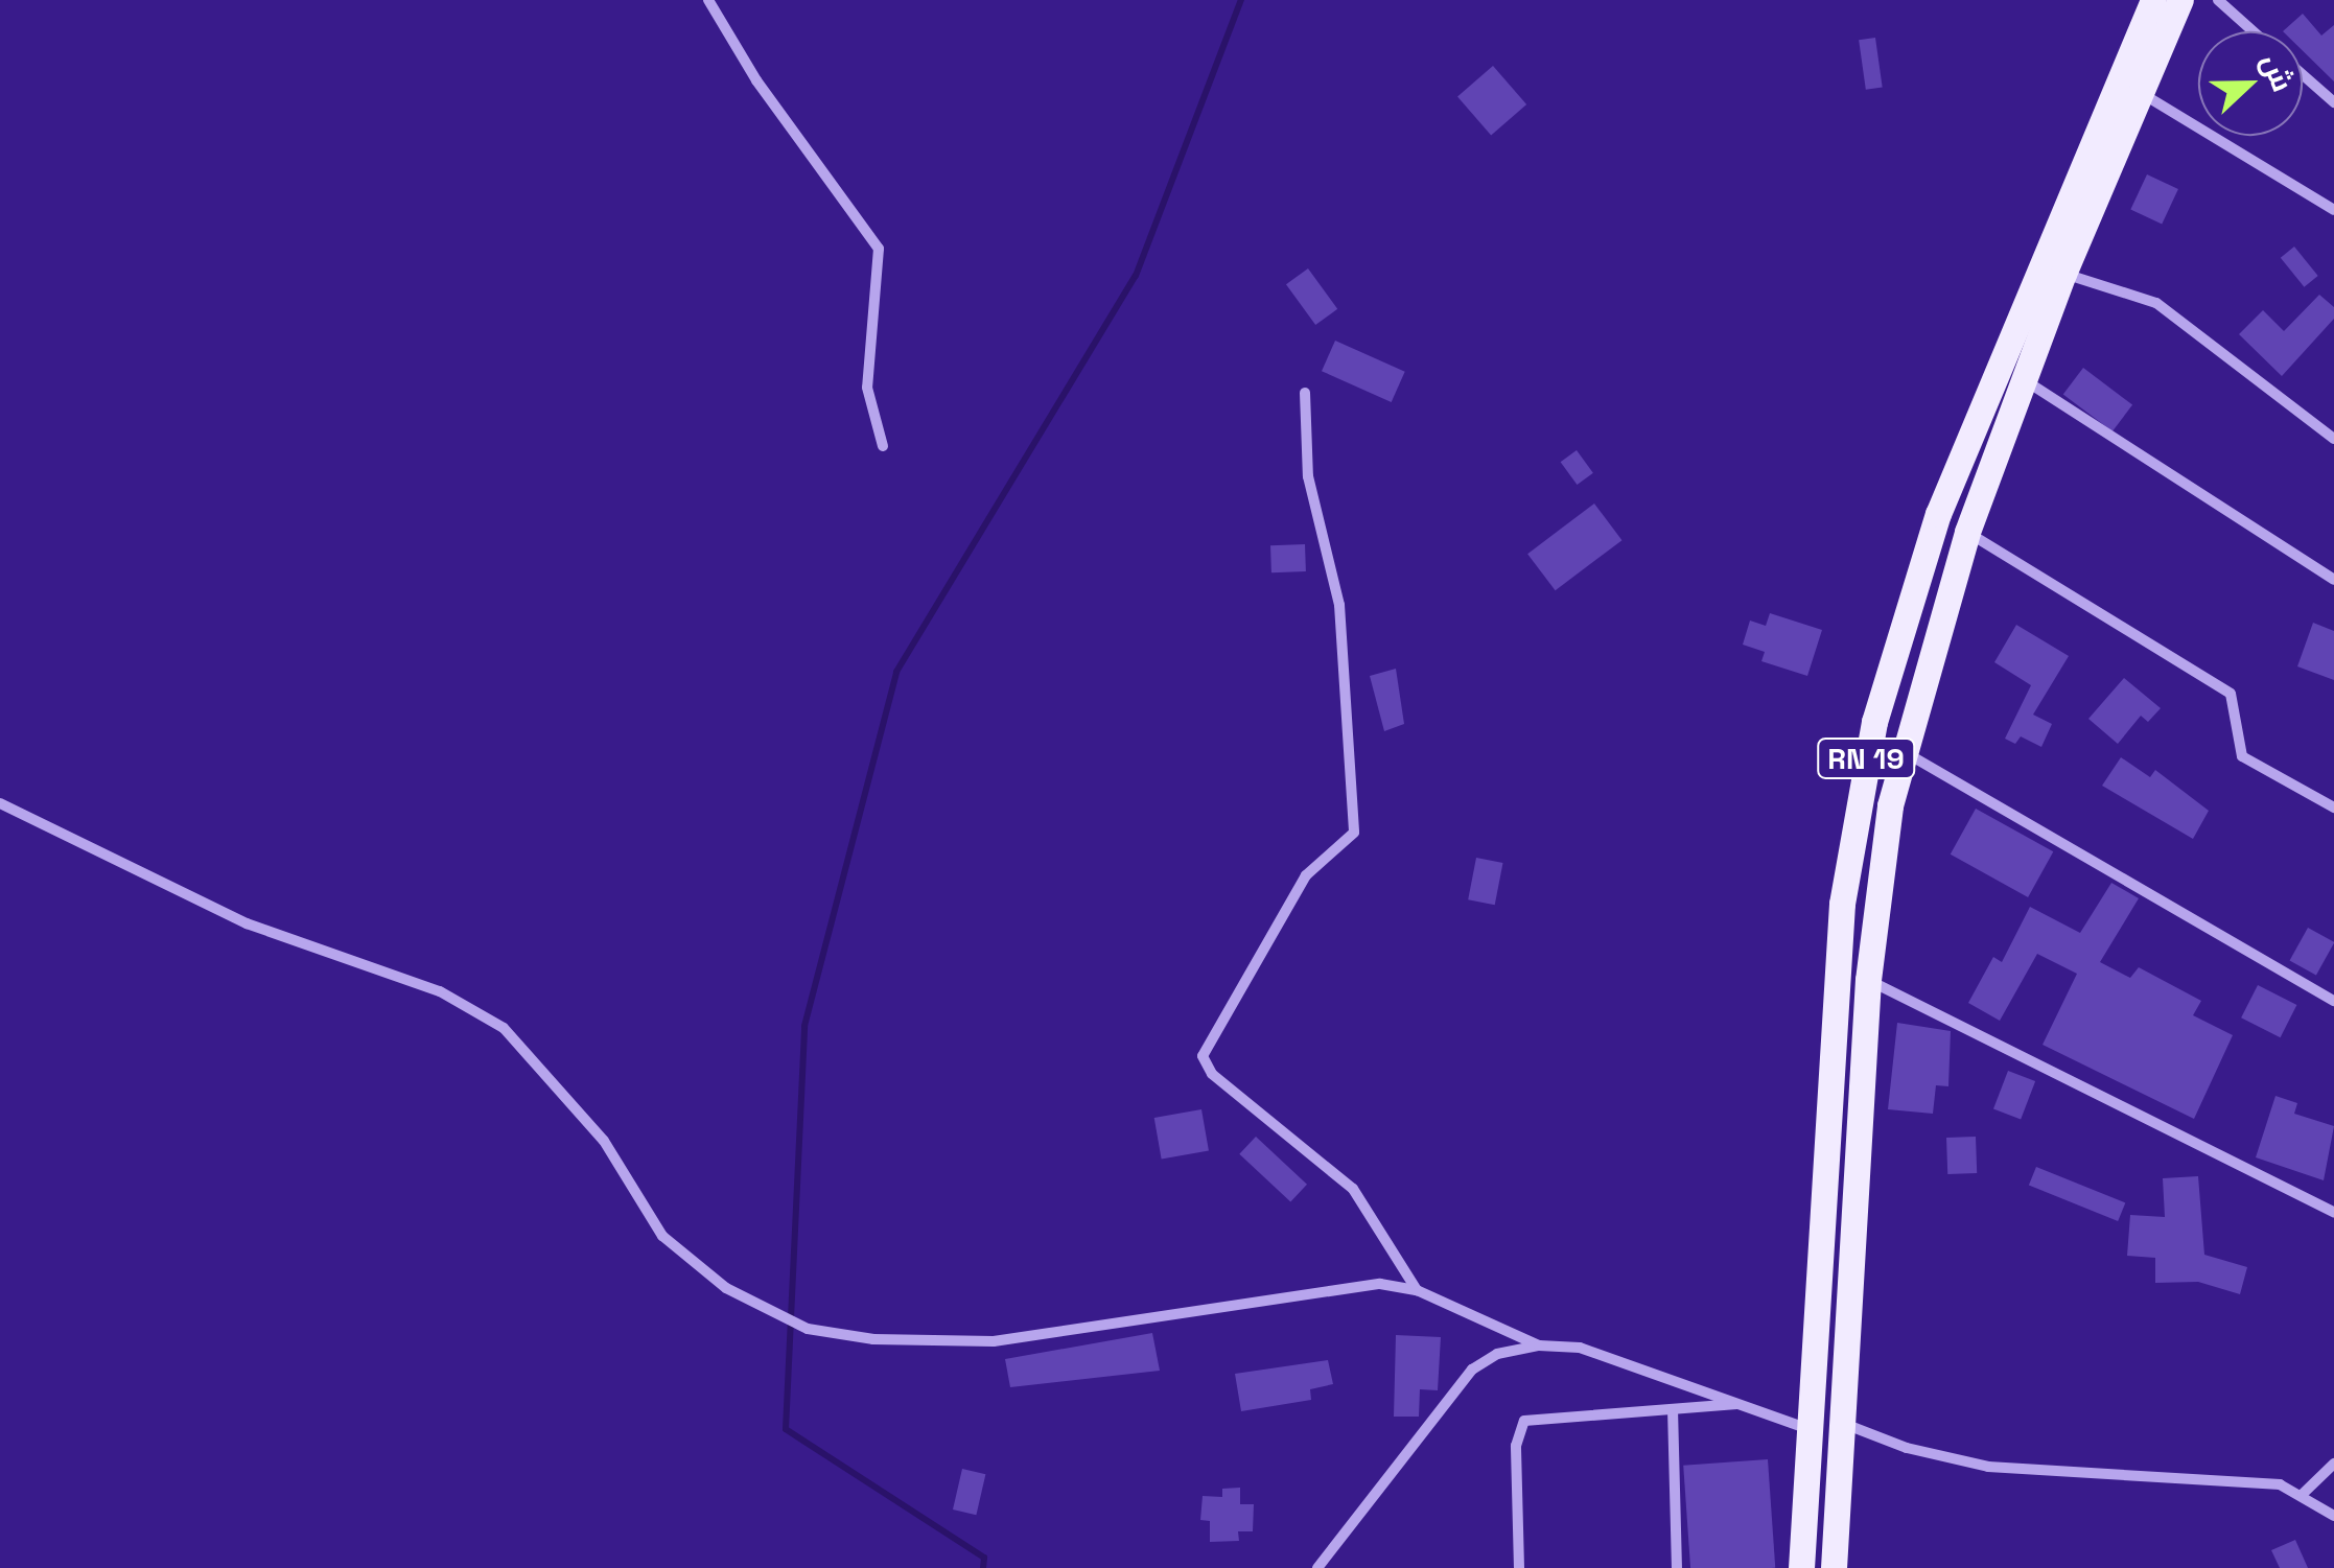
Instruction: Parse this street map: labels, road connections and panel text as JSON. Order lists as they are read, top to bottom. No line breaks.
{"streets":{"main road":["RN 19"]},"north":"right"}
